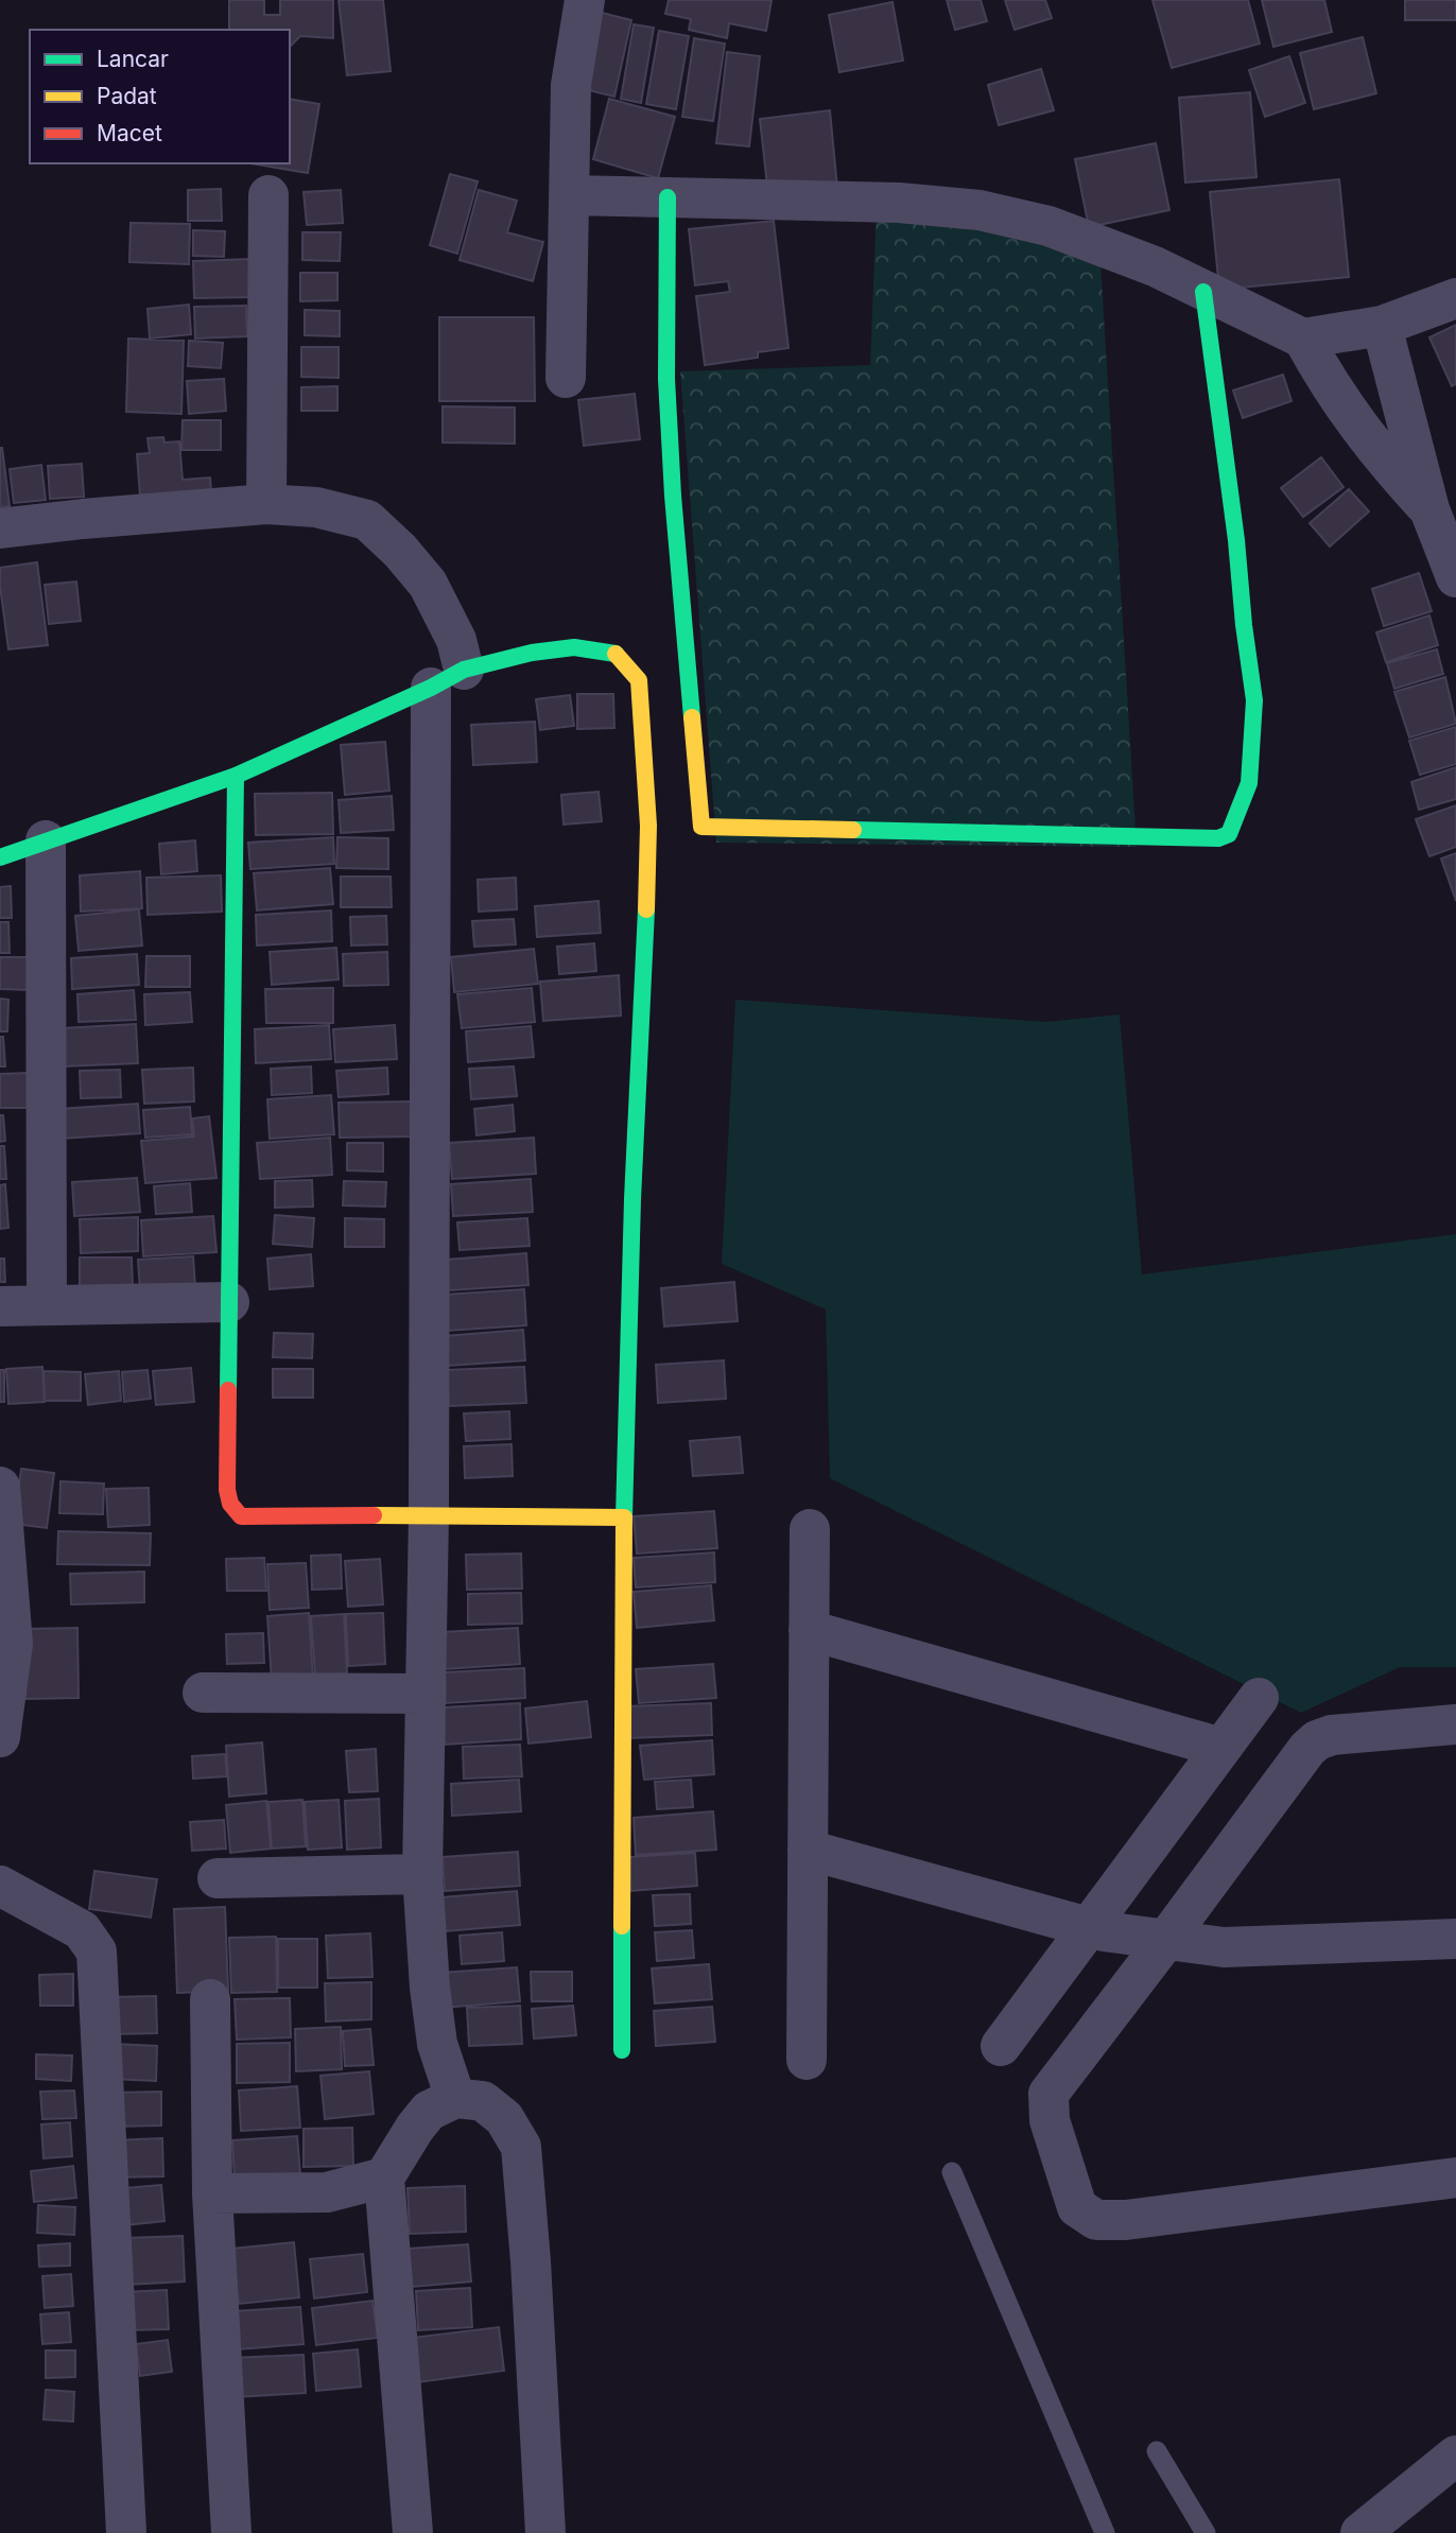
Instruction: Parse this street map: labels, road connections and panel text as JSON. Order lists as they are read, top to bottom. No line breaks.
{"legend":["Lancar","Padat","Macet"]}
